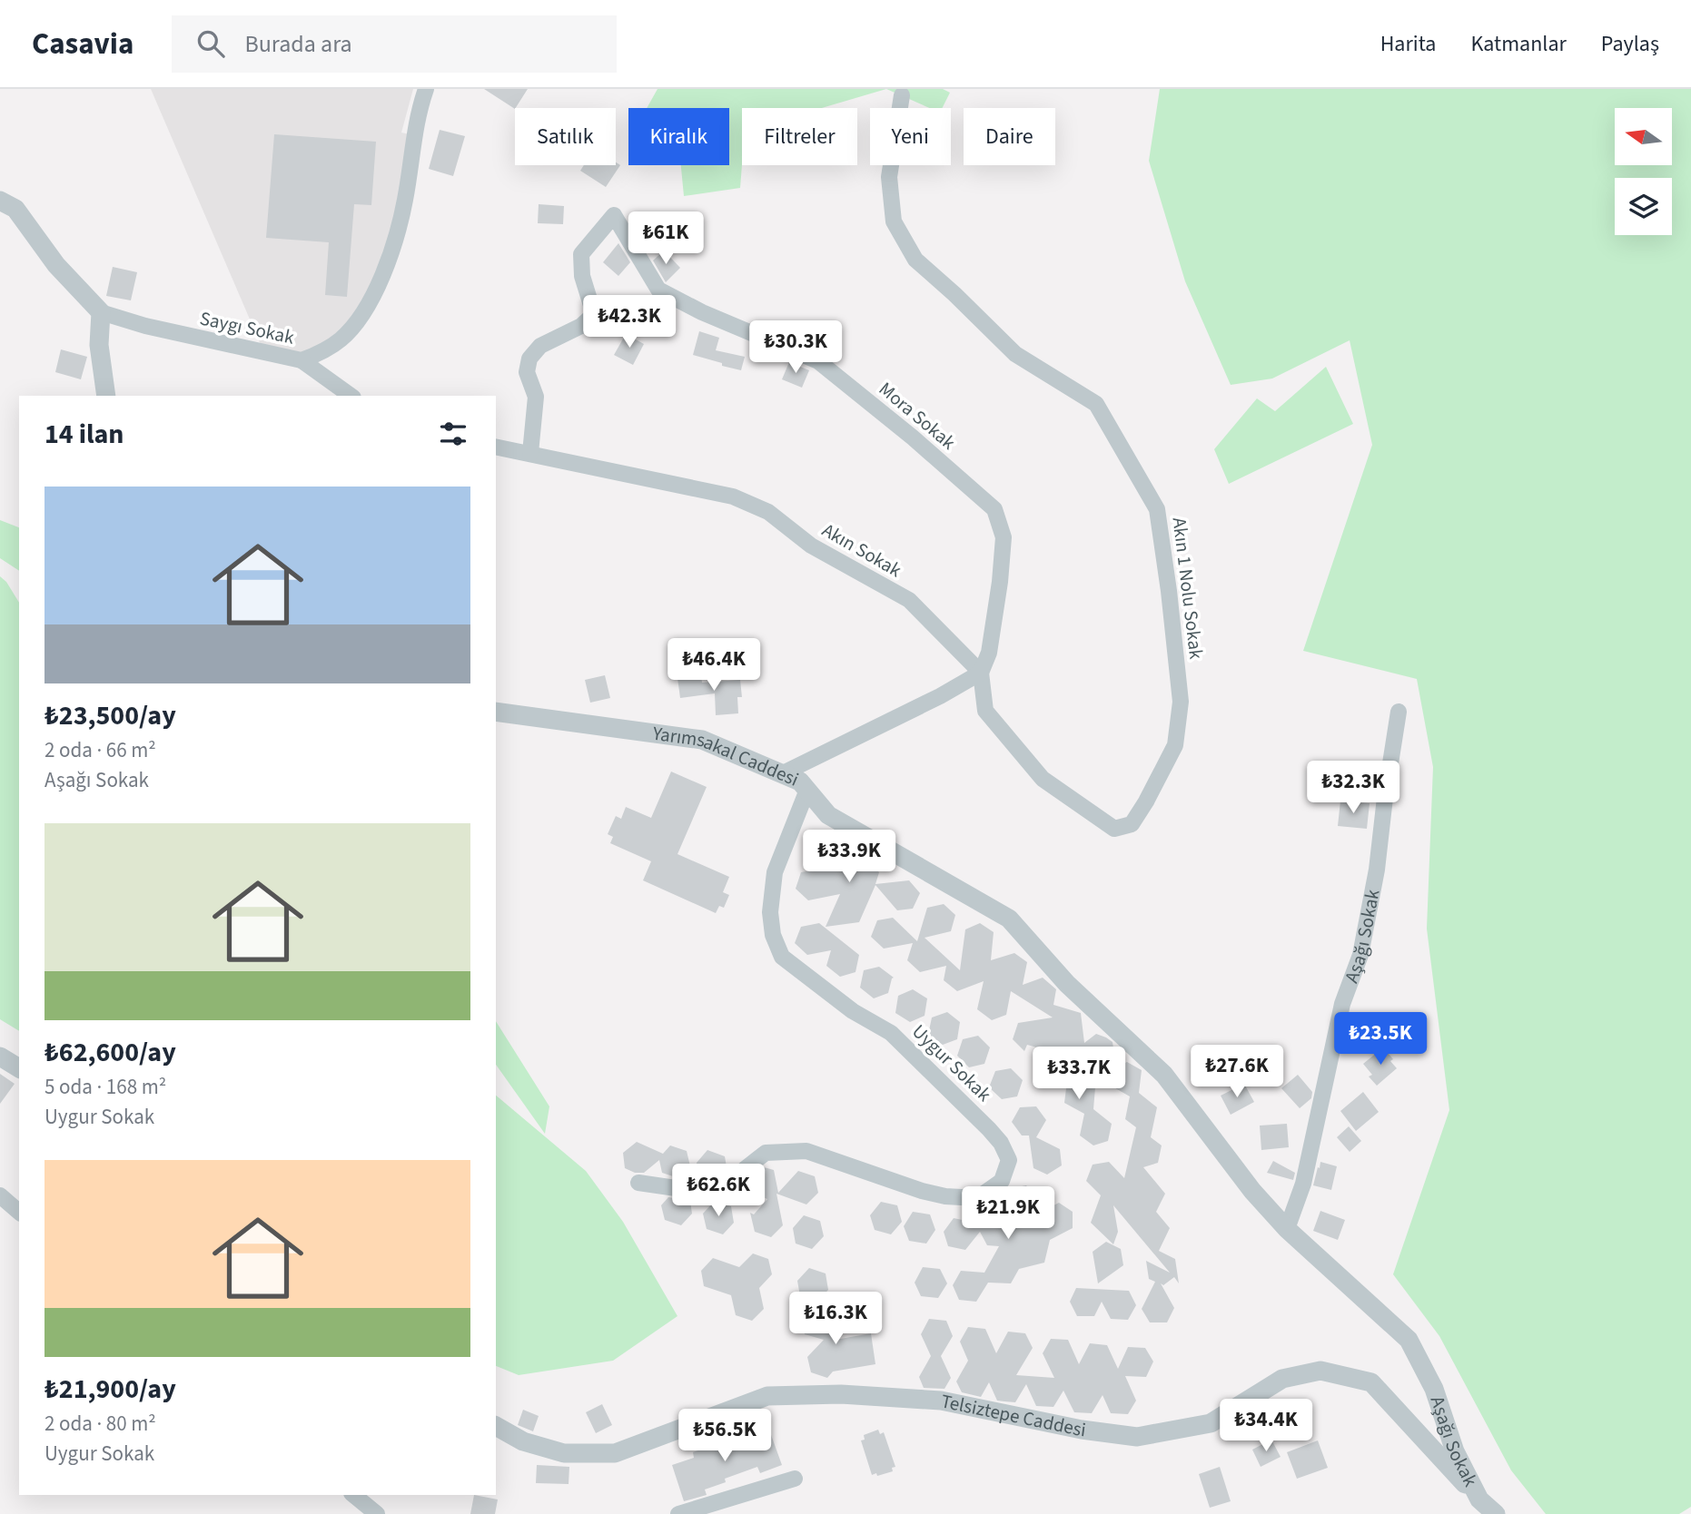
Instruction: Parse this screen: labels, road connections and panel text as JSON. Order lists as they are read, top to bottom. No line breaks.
{"streets":{"street":["Saygı Sokak","Mora Sokak","Akın Sokak","Akın 1 Nolu Sokak","Yarımsakal Caddesi","Aşağı Sokak","Uygur Sokak","Telsiztepe Caddesi"]},"crossings":[["Mora Sokak","Akın Sokak"],["Mora Sokak","Akın 1 Nolu Sokak"],["Akın Sokak","Akın 1 Nolu Sokak"],["Yarımsakal Caddesi","Aşağı Sokak"],["Yarımsakal Caddesi","Uygur Sokak"],["Aşağı Sokak","Telsiztepe Caddesi"]],"north":"left","page":{"header":"Casavia","search":"Burada ara","nav":["Harita","Katmanlar","Paylaş"],"chip":["Satılık","Kiralık","Filtreler","Yeni","Daire"],"price":["₺61K","₺42.3K","₺30.3K","₺46.4K","₺32.3K","₺33.9K","₺23.5K","₺27.6K","₺33.7K","₺62.6K","₺21.9K","₺16.3K","₺34.4K","₺56.5K"],"heading":"14 ilan","list":[{"name":"₺23,500/ay","note":"2 oda · 66 m² · Aşağı Sokak"},{"name":"₺62,600/ay","note":"5 oda · 168 m² · Uygur Sokak"},{"name":"₺21,900/ay","note":"2 oda · 80 m² · Uygur Sokak"}]}}
